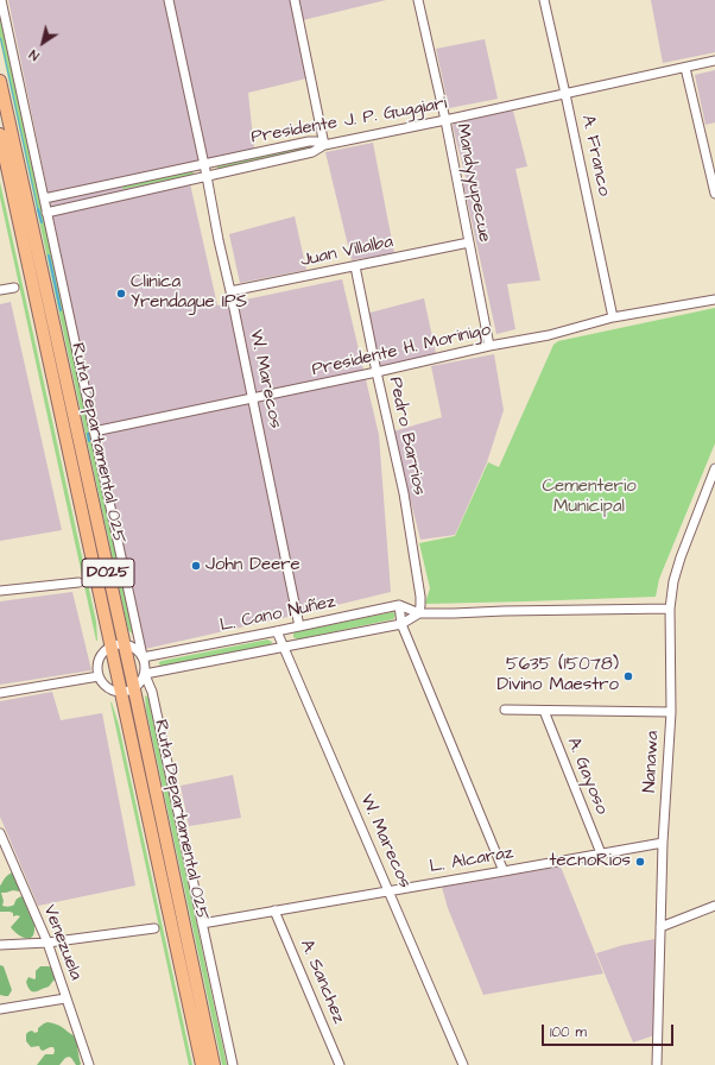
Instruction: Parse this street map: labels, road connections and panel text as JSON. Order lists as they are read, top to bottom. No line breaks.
{"streets":{"highway":["Ruta Departamental 025","D025"],"street":["Presidente J. P. Guggiari","A. Franco","Mandyyupecue","Juan Villalba","Presidente H. Morinigo","W. Marecos","Pedro Barrios","L. Cano Nuñez","Nanawa","A. Gayoso","L. Alcaraz","Venezuela","A. Sanchez"]},"crossings":[["Presidente J. P. Guggiari","A. Franco"],["Presidente J. P. Guggiari","Mandyyupecue"],["Presidente J. P. Guggiari","W. Marecos"],["A. Franco","Presidente H. Morinigo"],["Mandyyupecue","Juan Villalba"],["Mandyyupecue","Presidente H. Morinigo"],["Juan Villalba","W. Marecos"],["Juan Villalba","Pedro Barrios"],["Presidente H. Morinigo","W. Marecos"],["Presidente H. Morinigo","Pedro Barrios"],["W. Marecos","L. Cano Nuñez"],["W. Marecos","L. Alcaraz"],["Pedro Barrios","L. Cano Nuñez"],["Nanawa","L. Alcaraz"],["A. Gayoso","L. Alcaraz"],["L. Alcaraz","A. Sanchez"]],"parks":["Cementerio Municipal"],"places":["Clinica Yrendague IPS","John Deere","5635 (15078) Divino Maestro","tecnoRios"],"scale_bar":"100 m","north":"bottom left"}
